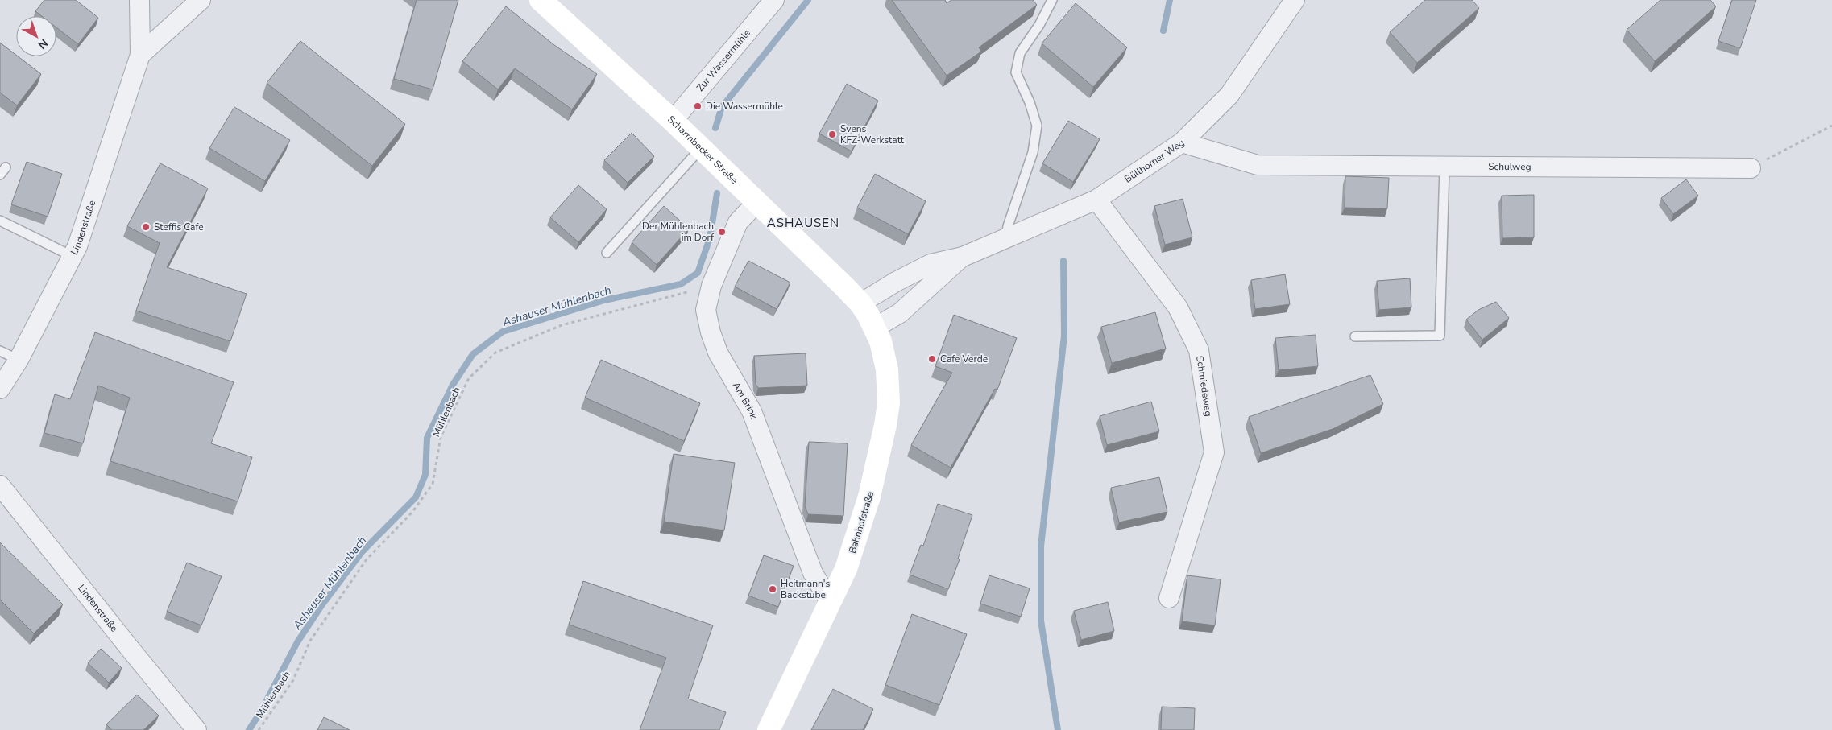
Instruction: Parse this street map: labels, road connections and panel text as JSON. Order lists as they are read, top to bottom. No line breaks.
{"streets":{"street":["Zur Wassermühle","Scharmbecker Straße","Büllhorner Weg","Schulweg","Lindenstraße","Schmiedeweg","Am Brink","Bahnhofstraße"],"path":["Mühlenbach"]},"crossings":[["Zur Wassermühle","Scharmbecker Straße"],["Scharmbecker Straße","Büllhorner Weg"],["Scharmbecker Straße","Am Brink"],["Scharmbecker Straße","Bahnhofstraße"],["Büllhorner Weg","Schulweg"],["Büllhorner Weg","Schmiedeweg"],["Büllhorner Weg","Bahnhofstraße"],["Am Brink","Mühlenbach"],["Am Brink","Bahnhofstraße"]],"districts":["ASHAUSEN"],"water":["Ashauser Mühlenbach"],"places":["Die Wassermühle","Svens KFZ-Werkstatt","Steffis Cafe","Der Mühlenbach im Dorf","Cafe Verde","Heitmann's Backstube"],"north":"bottom right"}
